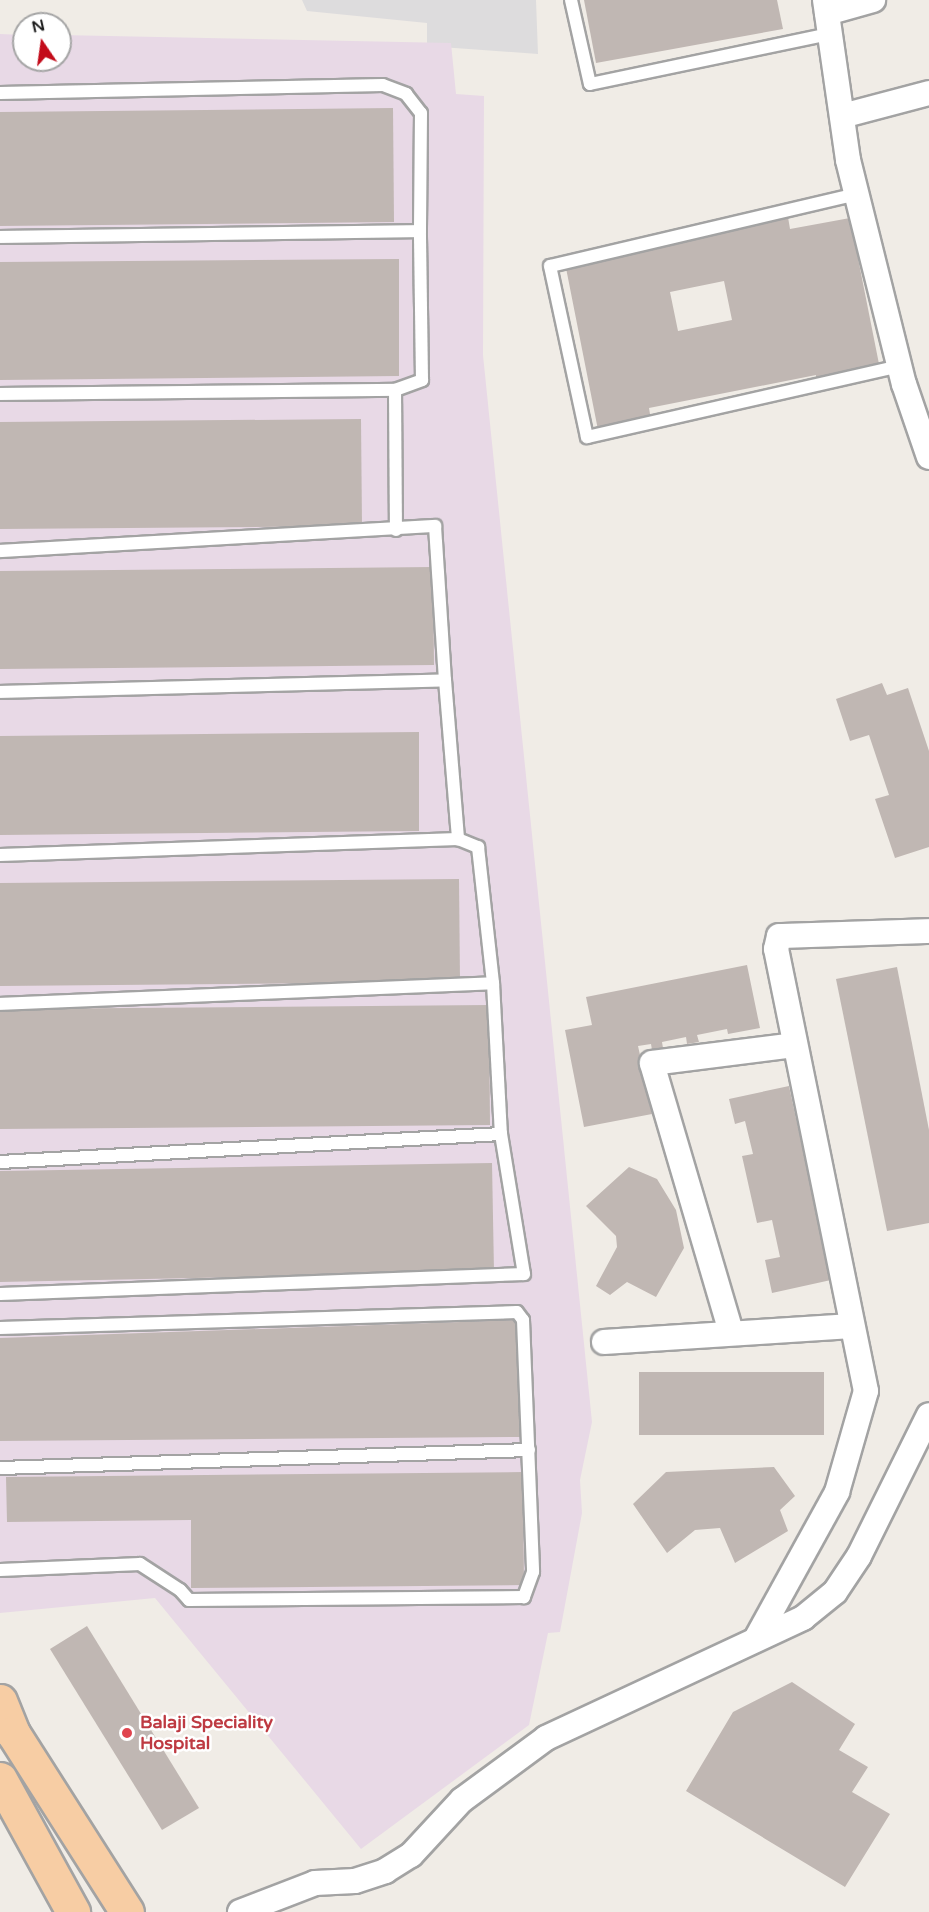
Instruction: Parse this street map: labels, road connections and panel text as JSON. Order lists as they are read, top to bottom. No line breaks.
{"places":["Balaji Speciality Hospital"],"north":"top"}
